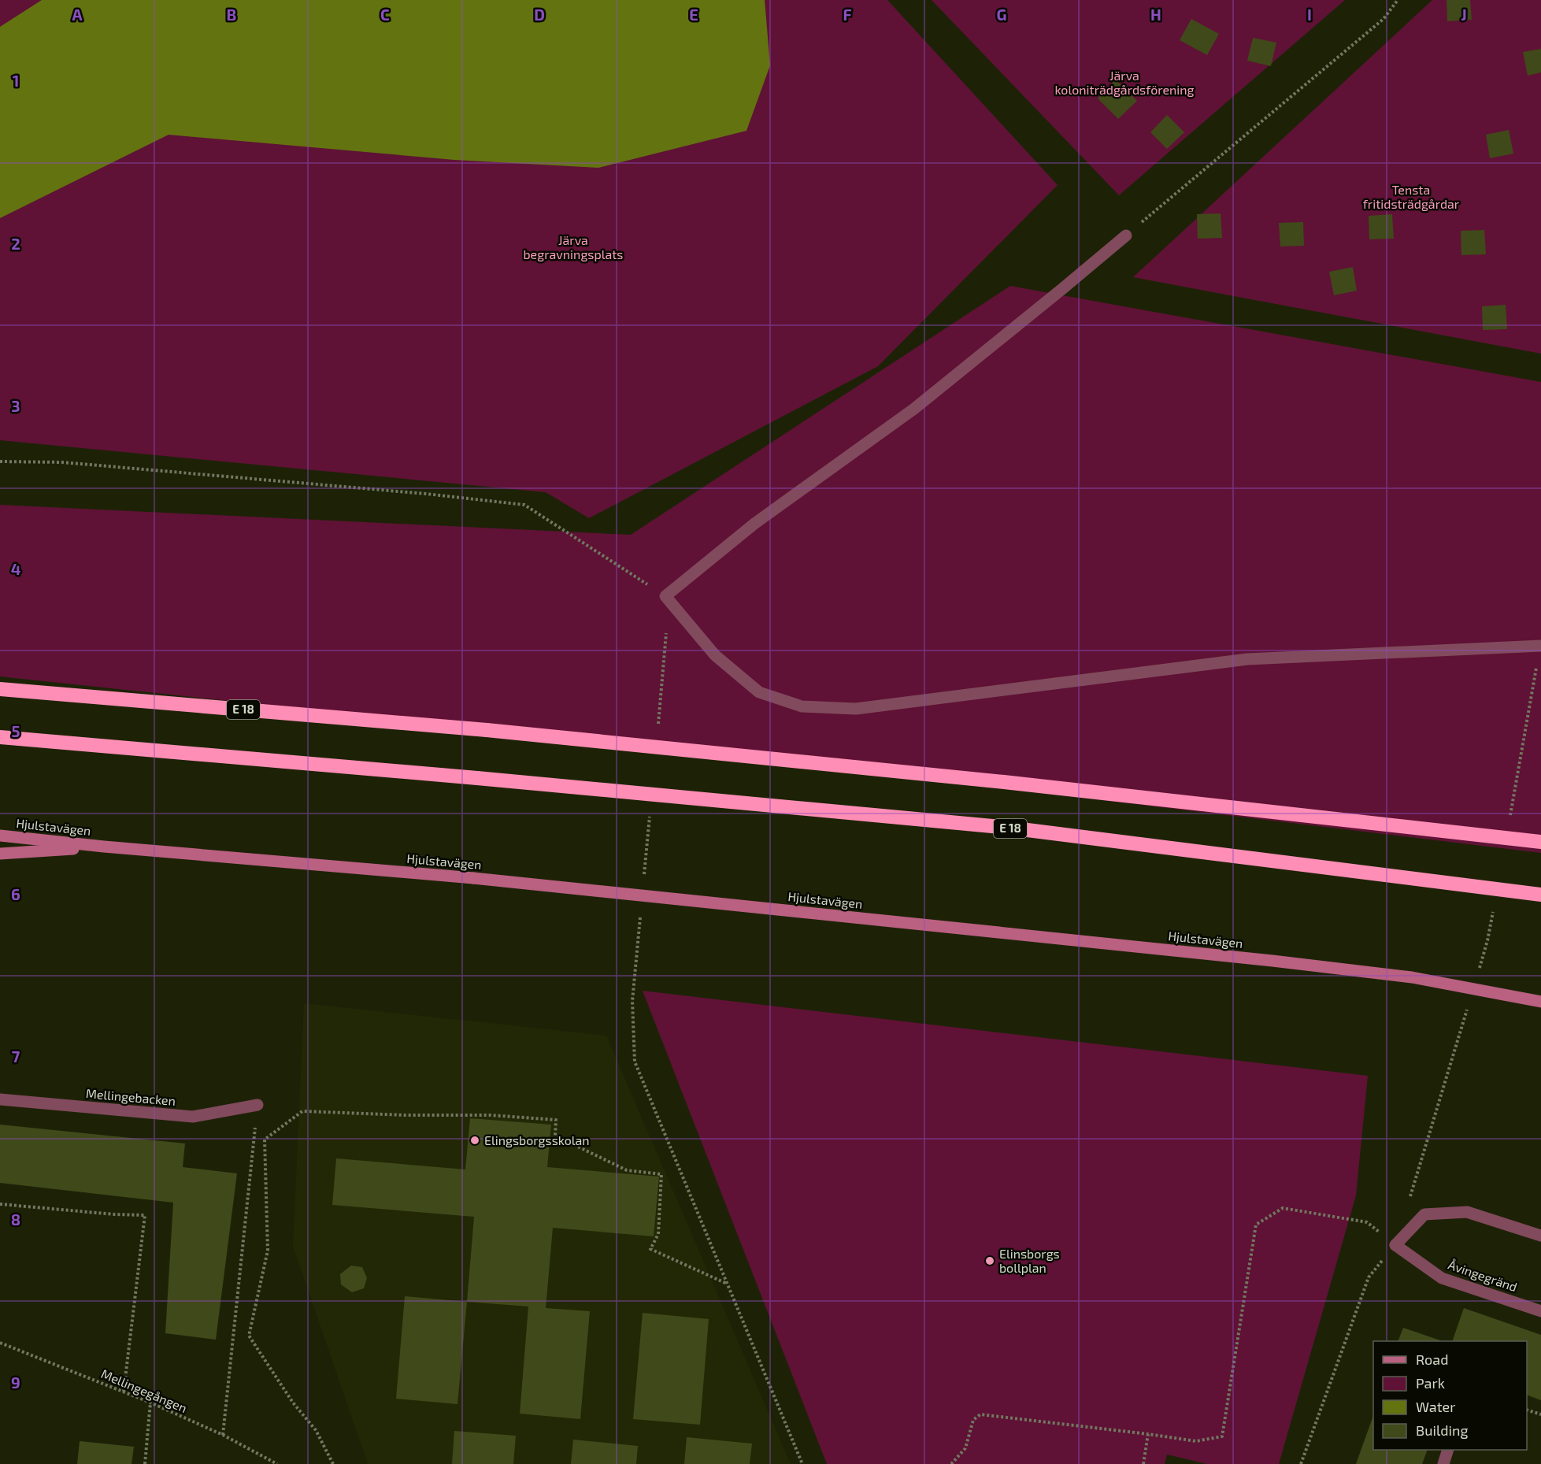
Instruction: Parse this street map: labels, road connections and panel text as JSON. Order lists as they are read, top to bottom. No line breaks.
{"streets":{"highway":["E 18"],"main road":["Hjulstavägen"],"street":["Mellingebacken","Åvingegränd"],"path":["Mellingegången"]},"parks":["Järva koloniträdgårdsförening","Tensta fritidsträdgårdar","Järva begravningsplats"],"places":["Elingsborgsskolan","Elinsborgs bollplan"],"legend":["Road","Park","Water","Building"],"grid":{"columns":["A","B","C","D","E","F","G","H","I","J"],"rows":["1","2","3","4","5","6","7","8","9"]}}
